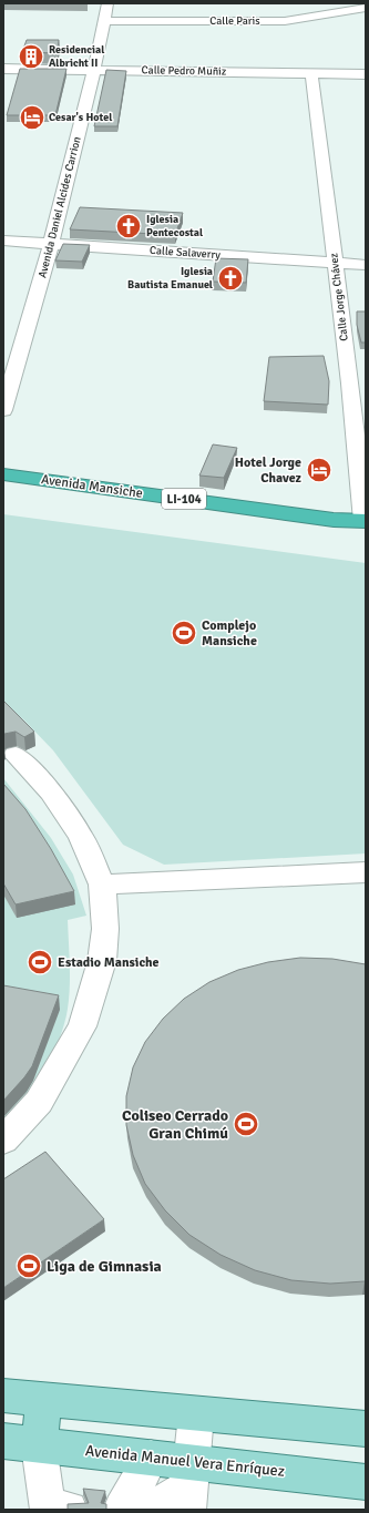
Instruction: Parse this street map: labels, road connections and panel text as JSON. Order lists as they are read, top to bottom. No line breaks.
{"streets":{"highway":["Avenida Mansiche","LI-104"],"main road":["Avenida Manuel Vera Enríquez"],"street":["Calle Paris","Calle Pedro Muñiz","Avenida Daniel Alcides Carrion","Calle Salaverry","Calle Jorge Chávez"]},"crossings":[["Calle Paris","Avenida Daniel Alcides Carrion"],["Calle Pedro Muñiz","Avenida Daniel Alcides Carrion"],["Calle Pedro Muñiz","Calle Jorge Chávez"],["Avenida Daniel Alcides Carrion","Calle Salaverry"],["Calle Salaverry","Calle Jorge Chávez"],["Calle Jorge Chávez","Avenida Mansiche"]],"places":{"building":["Residencial Albricht II"],"hotel":["Cesar's Hotel","Hotel Jorge Chavez"],"church":["Iglesia Pentecostal","Iglesia Bautista Emanuel"],"sports":["Complejo Mansiche","Estadio Mansiche","Coliseo Cerrado Gran Chimú","Liga de Gimnasia"]}}
